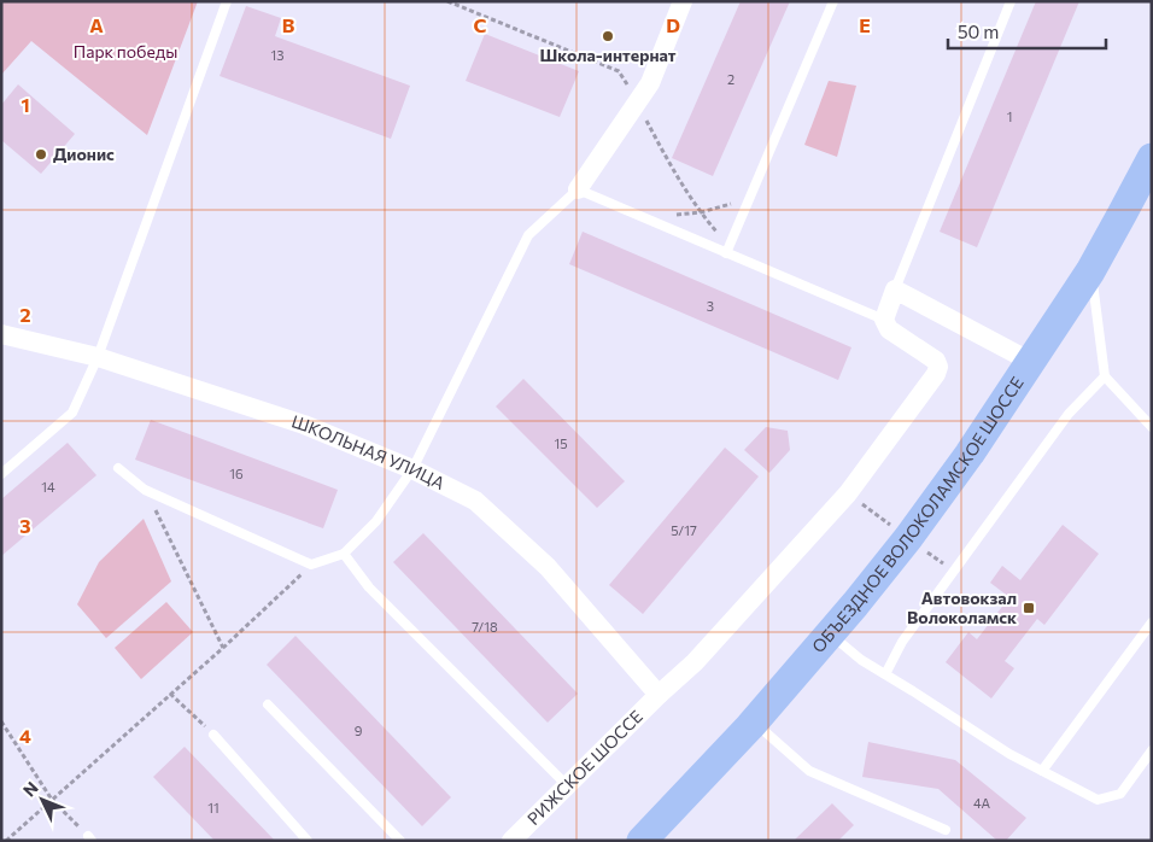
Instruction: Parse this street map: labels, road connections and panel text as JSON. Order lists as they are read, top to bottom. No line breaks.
{"streets":{"main road":["ОБЪЕЗДНОЕ ВОЛОКОЛАМСКОЕ ШОССЕ"],"street":["ШКОЛЬНАЯ УЛИЦА","РИЖСКОЕ ШОССЕ"]},"crossings":[["ШКОЛЬНАЯ УЛИЦА","РИЖСКОЕ ШОССЕ"]],"parks":["Парк победы"],"places":{"other":["Школа-интернат","Дионис"],"transit":["Автовокзал Волоколамск"]},"house_numbers":["13","2","1","3","15","16","14","5/17","7/18","9","4А","11"],"scale_bar":"50 m","north":"top left","grid":{"columns":["A","B","C","D","E"],"rows":["1","2","3","4"]}}
